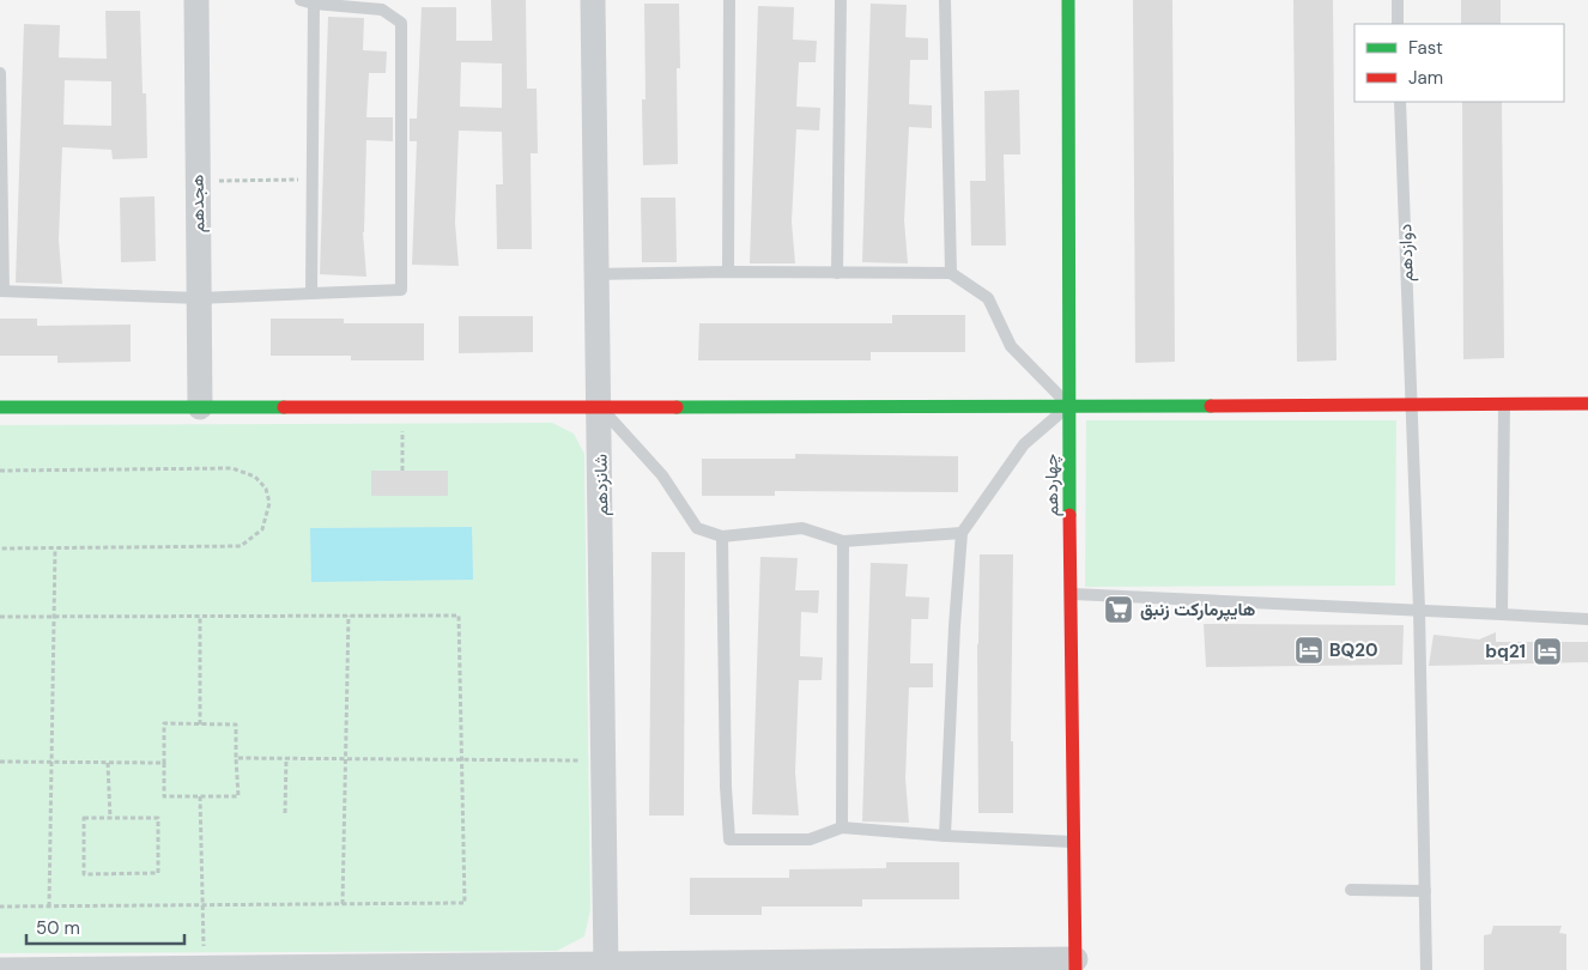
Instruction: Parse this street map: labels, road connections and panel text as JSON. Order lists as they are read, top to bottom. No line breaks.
{"streets":{"street":["هجدهم","شانزدهم","چهاردهم"],"lane":["دوازدهم"]},"places":{"supermarket":["هایپرمارکت زنبق"],"hotel":["BQ20","bq21"]},"legend":["Fast","Jam"],"scale_bar":"50 m"}
